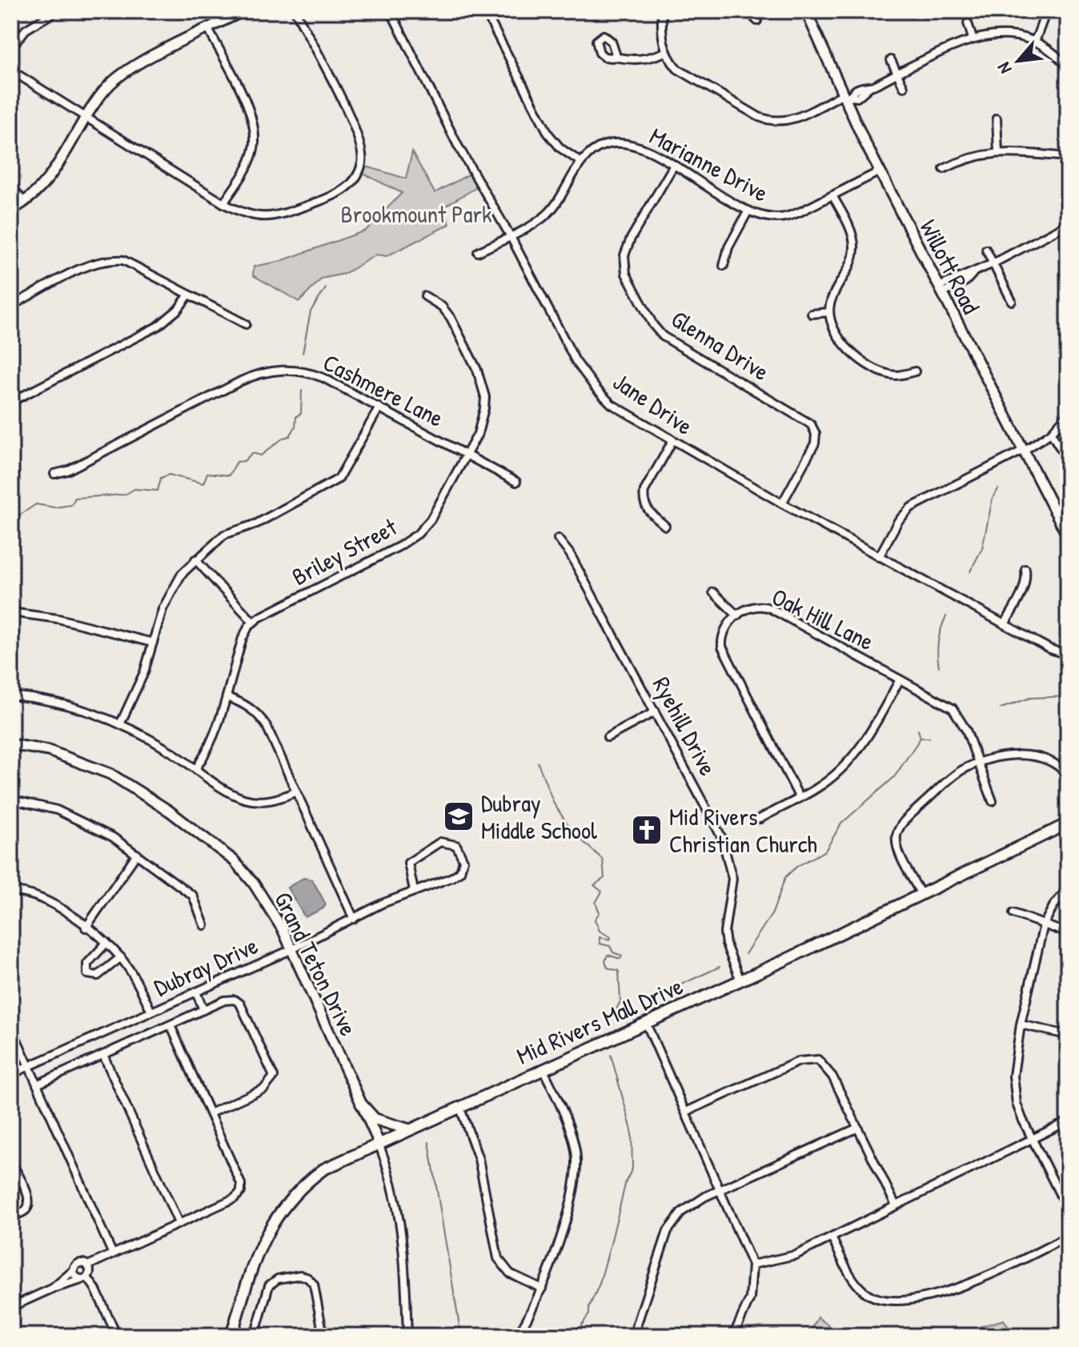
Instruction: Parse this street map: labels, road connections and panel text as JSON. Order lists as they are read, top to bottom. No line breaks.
{"streets":{"main road":["Mid Rivers Mall Drive"],"street":["Marianne Drive","Willott Road","Glenna Drive","Cashmere Lane","Jane Drive","Briley Street","Oak Hill Lane","Ryehill Drive","Grand Teton Drive","Dubray Drive"]},"crossings":[["Marianne Drive","Willott Road"],["Marianne Drive","Glenna Drive"],["Marianne Drive","Jane Drive"],["Glenna Drive","Jane Drive"],["Cashmere Lane","Briley Street"],["Ryehill Drive","Mid Rivers Mall Drive"],["Grand Teton Drive","Dubray Drive"],["Grand Teton Drive","Mid Rivers Mall Drive"]],"parks":["Brookmount Park"],"places":{"school or university":["Dubray Middle School"],"church":["Mid Rivers Christian Church"]},"north":"bottom left"}
